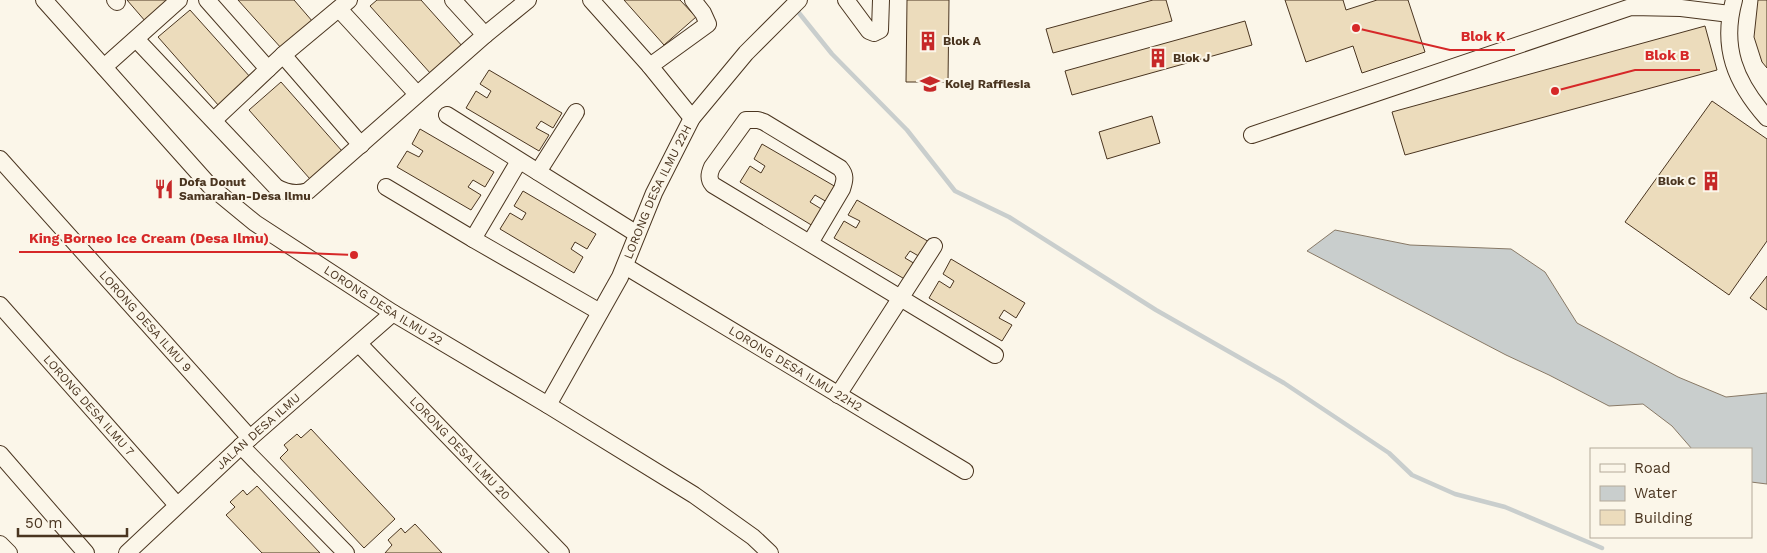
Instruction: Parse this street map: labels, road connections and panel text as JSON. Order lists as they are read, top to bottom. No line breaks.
{"streets":{"street":["LORONG DESA ILMU 22H","LORONG DESA ILMU 22","LORONG DESA ILMU 9","LORONG DESA ILMU 22H2","LORONG DESA ILMU 7","JALAN DESA ILMU","LORONG DESA ILMU 20"]},"crossings":[["LORONG DESA ILMU 22H","LORONG DESA ILMU 22"],["LORONG DESA ILMU 22H","LORONG DESA ILMU 22H2"],["LORONG DESA ILMU 22","JALAN DESA ILMU"],["LORONG DESA ILMU 9","JALAN DESA ILMU"],["LORONG DESA ILMU 7","JALAN DESA ILMU"],["JALAN DESA ILMU","LORONG DESA ILMU 20"]],"places":{"other":["Blok K","Blok B","King Borneo Ice Cream (Desa Ilmu)"],"building":["Blok A","Blok J","Blok C"],"school or university":["Kolej Rafflesia"],"restaurant":["Dofa Donut Samarahan-Desa Ilmu"]},"legend":["Road","Water","Building"],"scale_bar":"50 m"}
